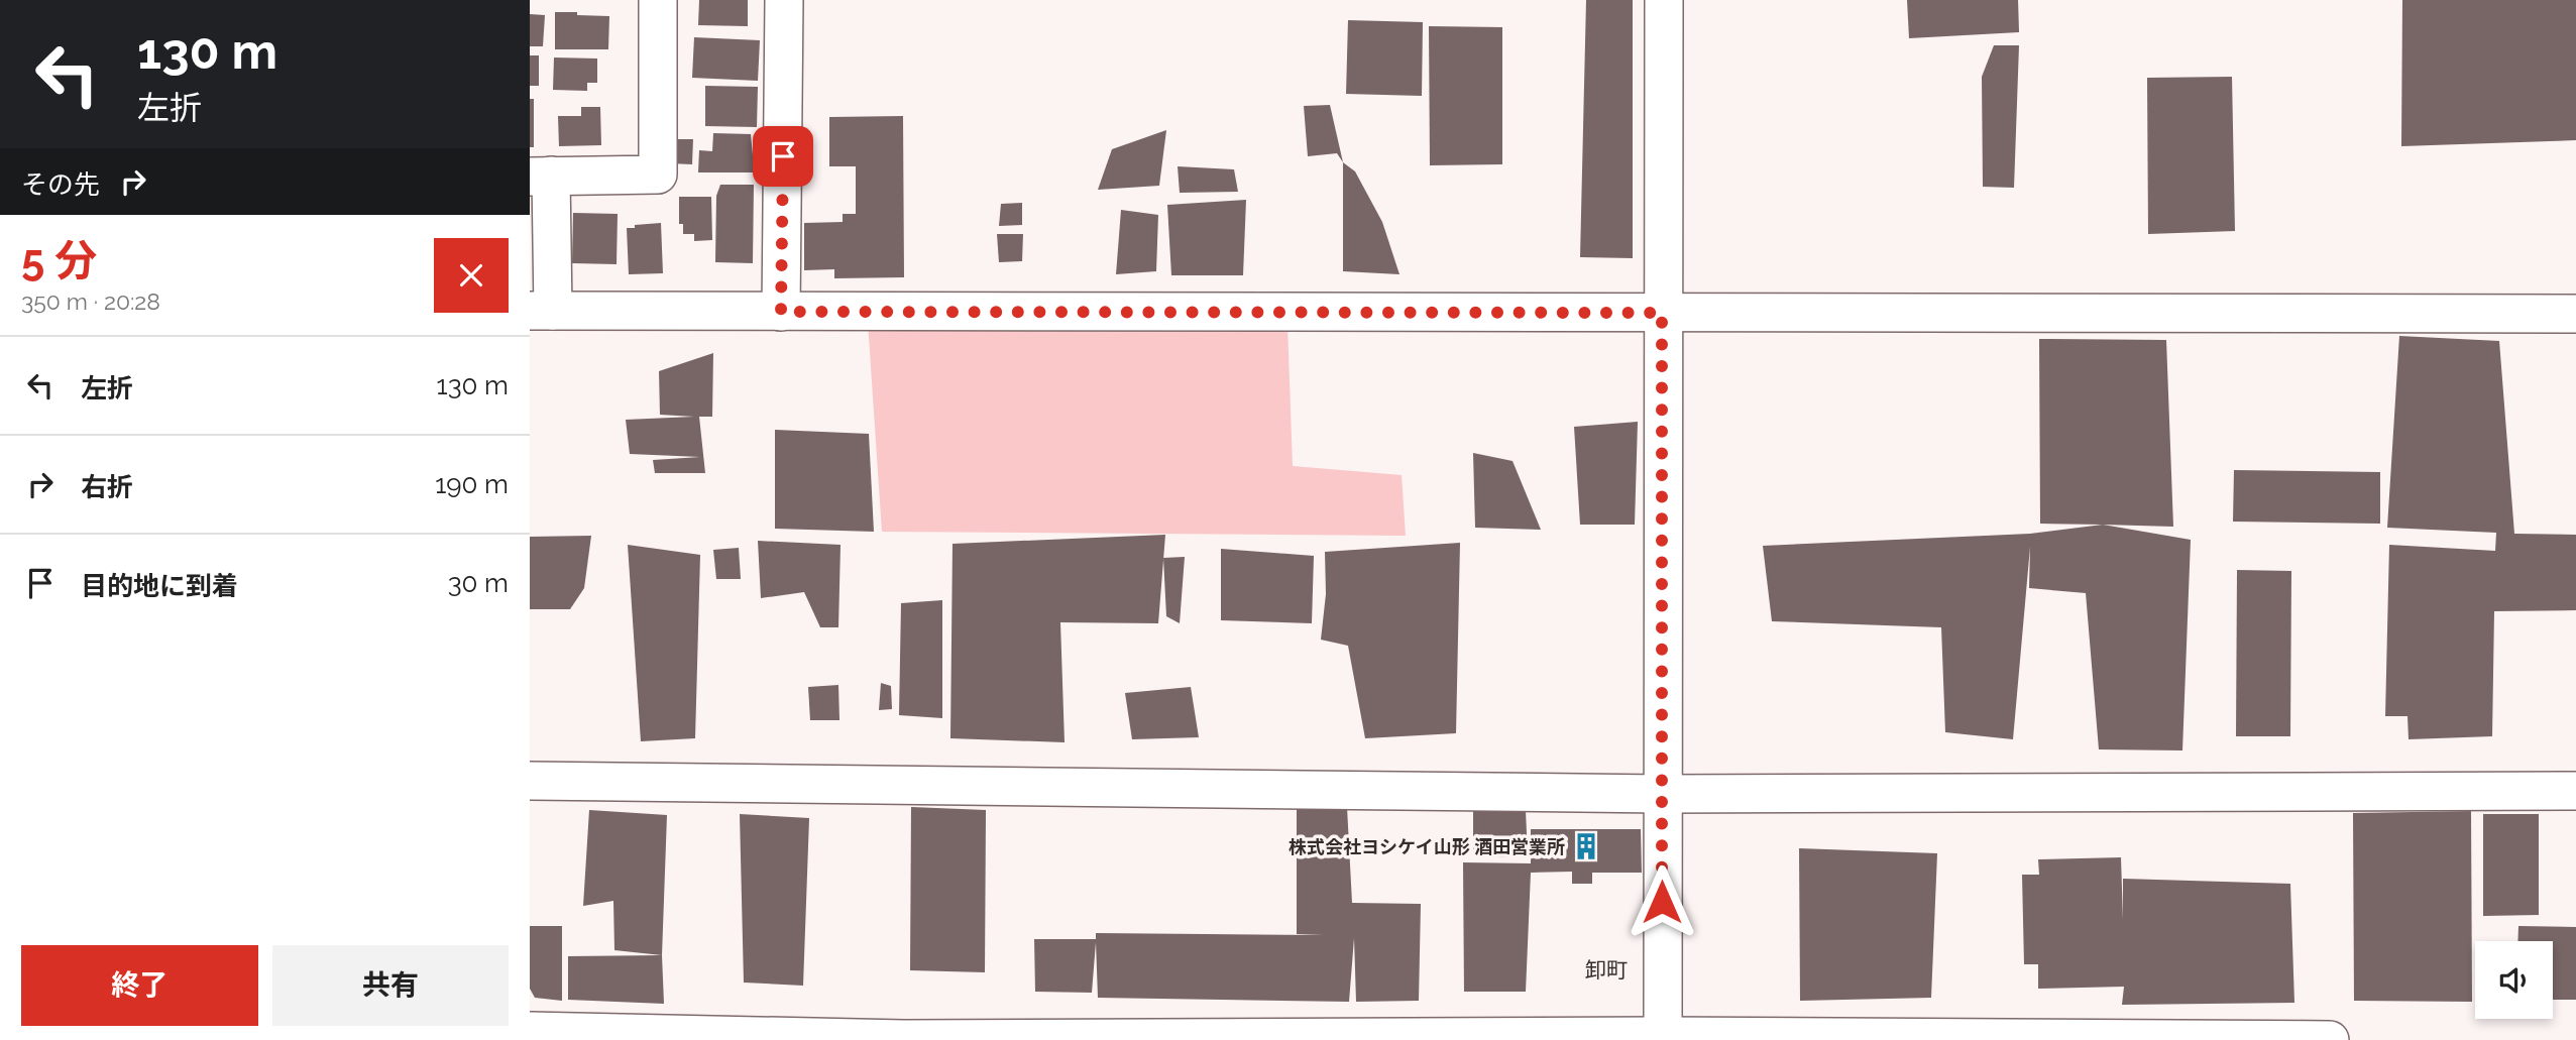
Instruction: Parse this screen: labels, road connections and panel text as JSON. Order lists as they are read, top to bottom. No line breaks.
{"districts":["卸町"],"places":{"building":["株式会社ヨシケイ山形 酒田営業所"]},"page":{"turn":["130 m","左折"],"then":"その先","heading":["5 分","350 m · 20:28"],"list":[{"name":"左折","value":"130 m"},{"name":"右折","value":"190 m"},{"name":"目的地に到着","value":"30 m"}],"buttons":["終了","共有"]}}
